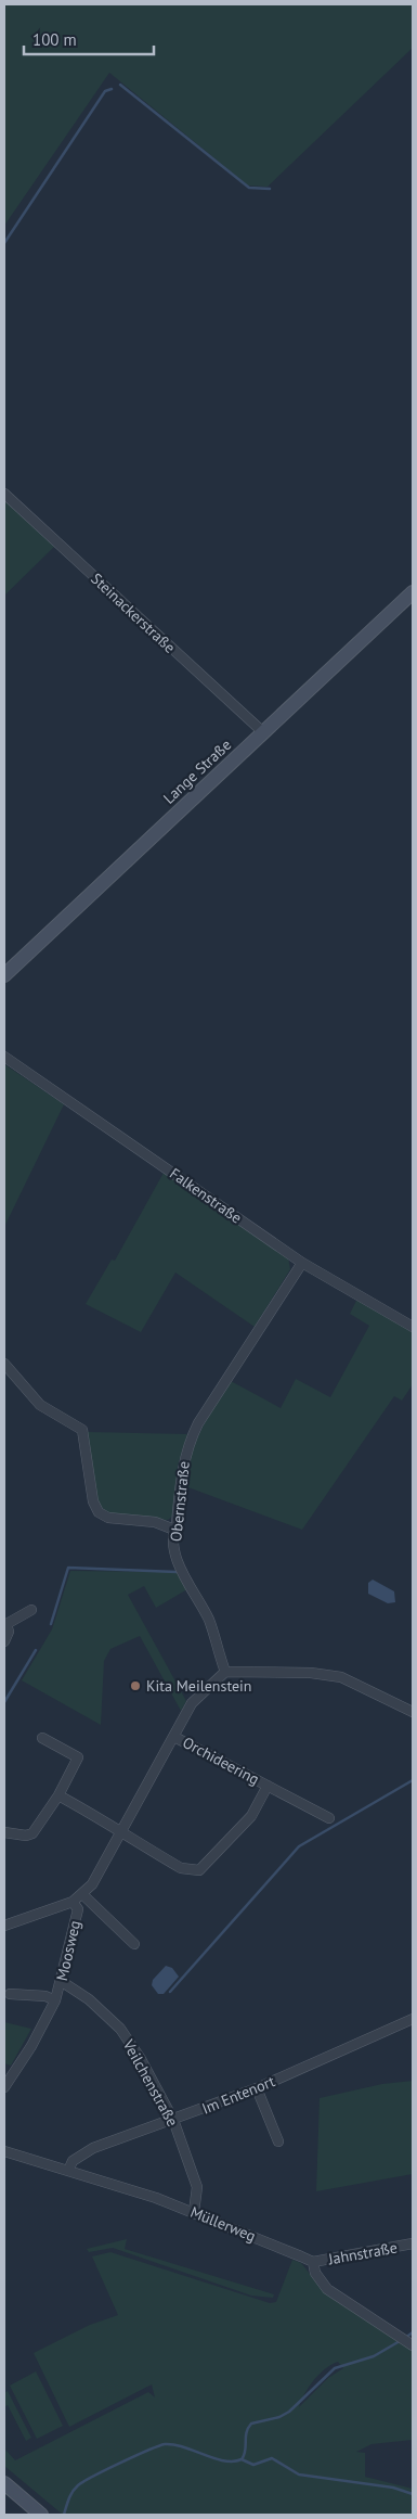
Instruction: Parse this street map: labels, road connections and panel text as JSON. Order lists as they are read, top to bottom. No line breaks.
{"streets":{"street":["Steinackerstraße","Lange Straße","Falkenstraße","Obernstraße","Orchideering","Moosweg","Veilchenstraße","Im Entenort","Müllerweg","Jahnstraße"]},"crossings":[["Steinackerstraße","Lange Straße"],["Falkenstraße","Obernstraße"],["Moosweg","Veilchenstraße"],["Veilchenstraße","Im Entenort"],["Veilchenstraße","Müllerweg"],["Im Entenort","Müllerweg"],["Müllerweg","Jahnstraße"]],"places":["Kita Meilenstein"],"scale_bar":"100 m"}
